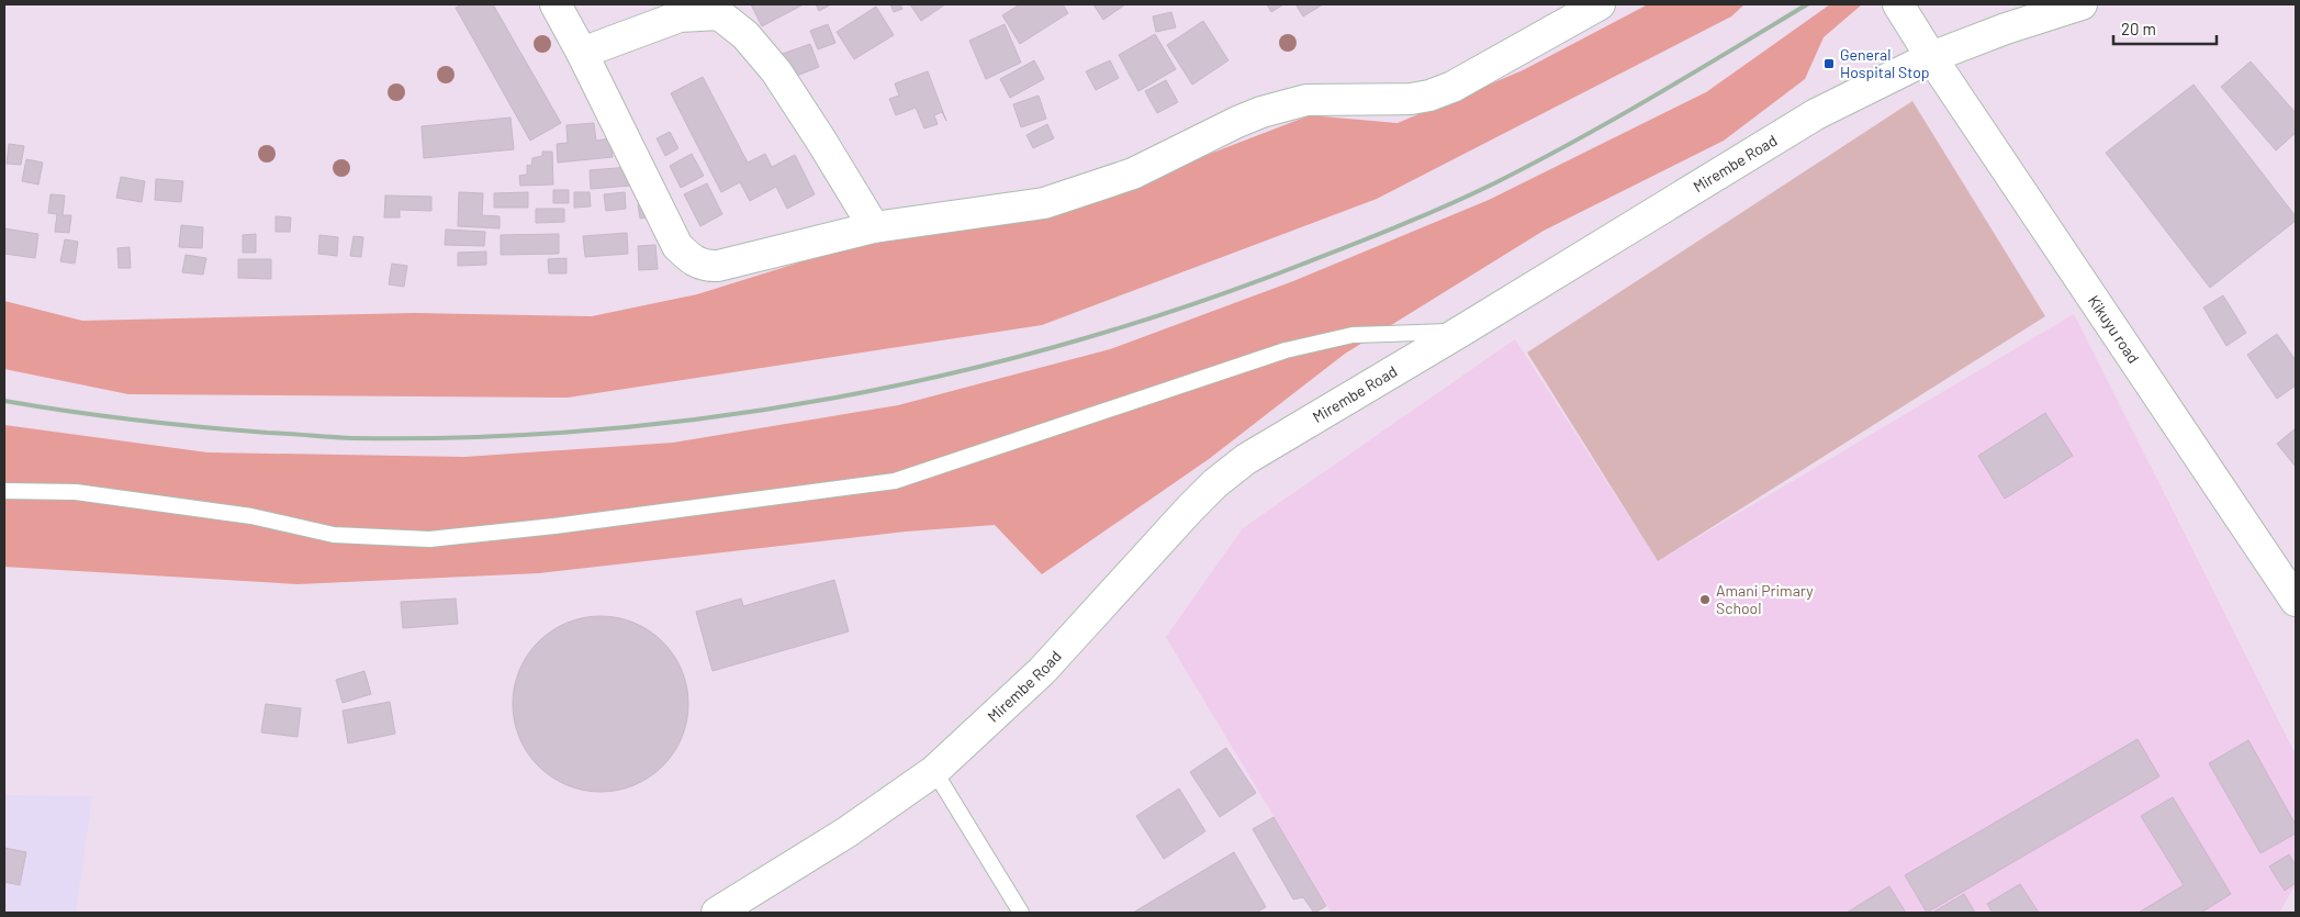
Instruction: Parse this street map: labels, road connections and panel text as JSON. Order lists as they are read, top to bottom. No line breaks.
{"streets":{"street":["Mirembe Road","Kikuyu road"]},"crossings":[["Mirembe Road","Kikuyu road"]],"places":{"transit":["General Hospital Stop"],"other":["Amani Primary School"]},"scale_bar":"20 m"}
